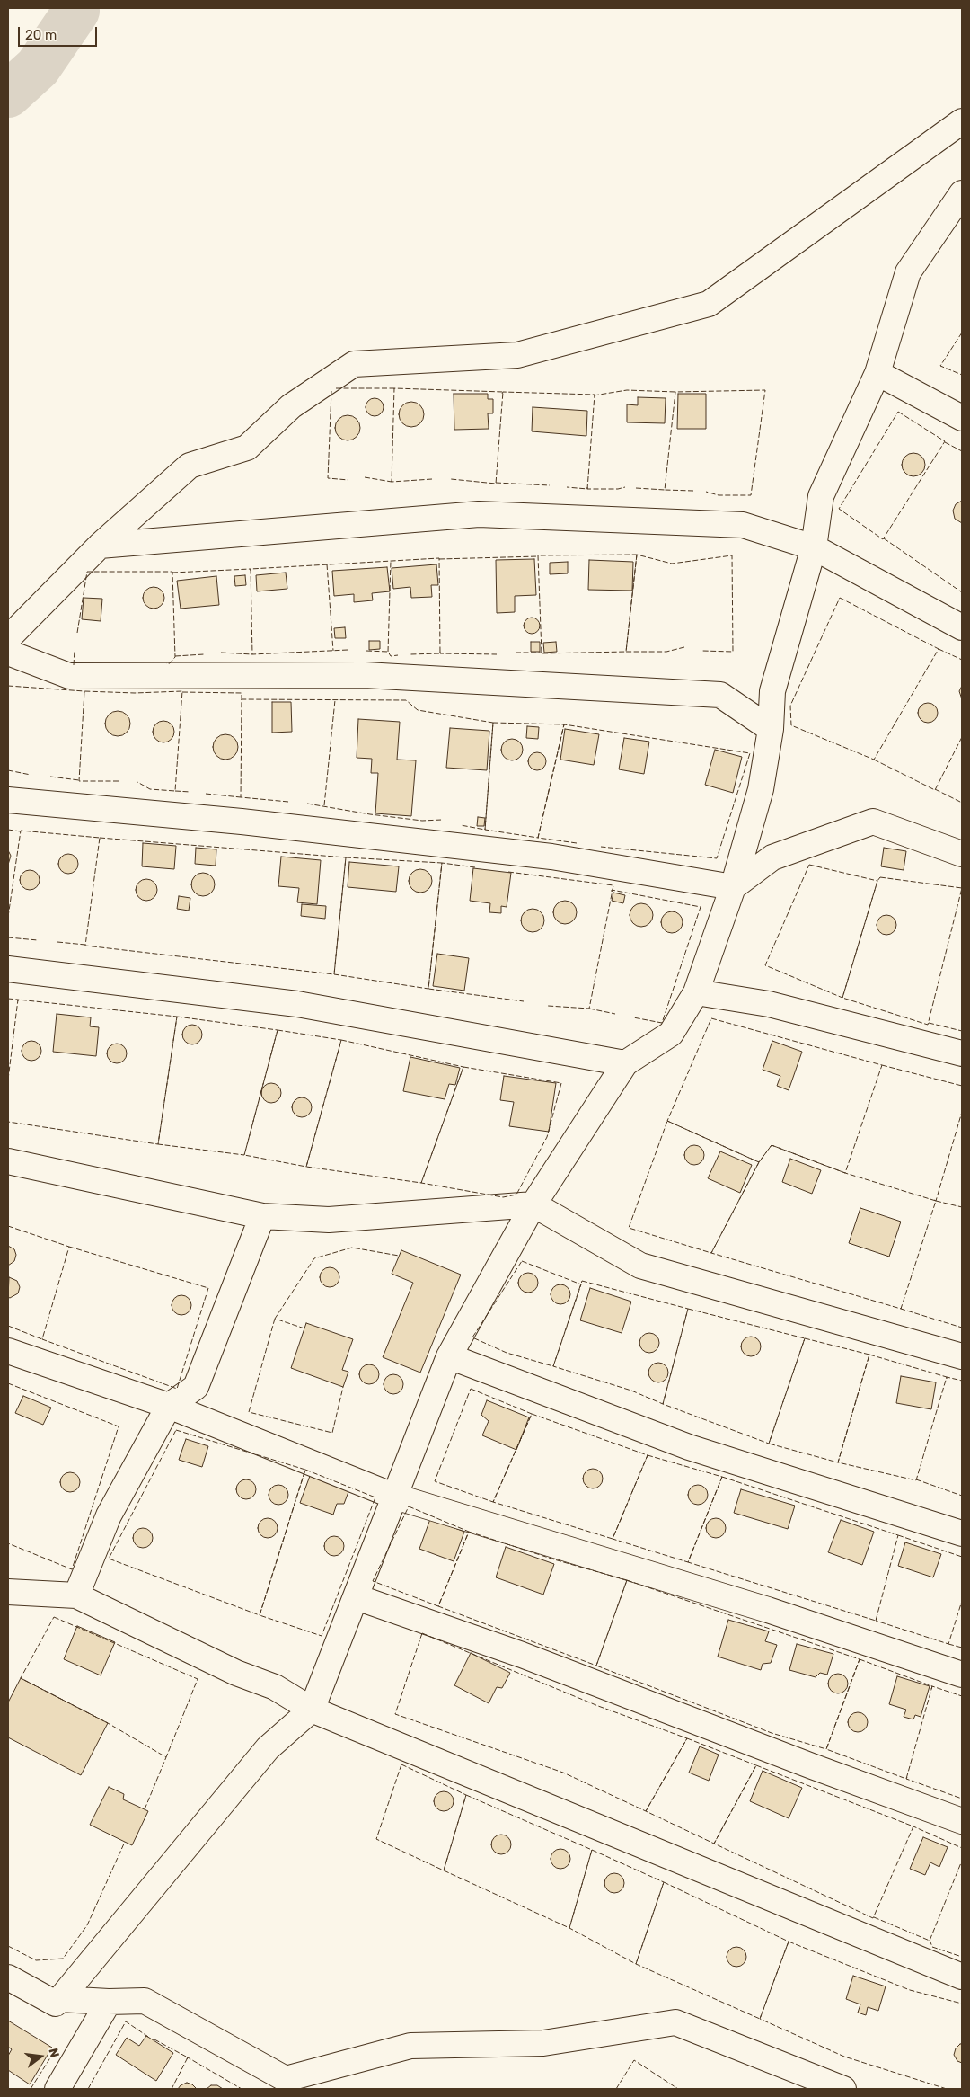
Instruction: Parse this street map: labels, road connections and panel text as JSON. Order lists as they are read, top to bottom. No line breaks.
{"scale_bar":"20 m","north":"right"}
